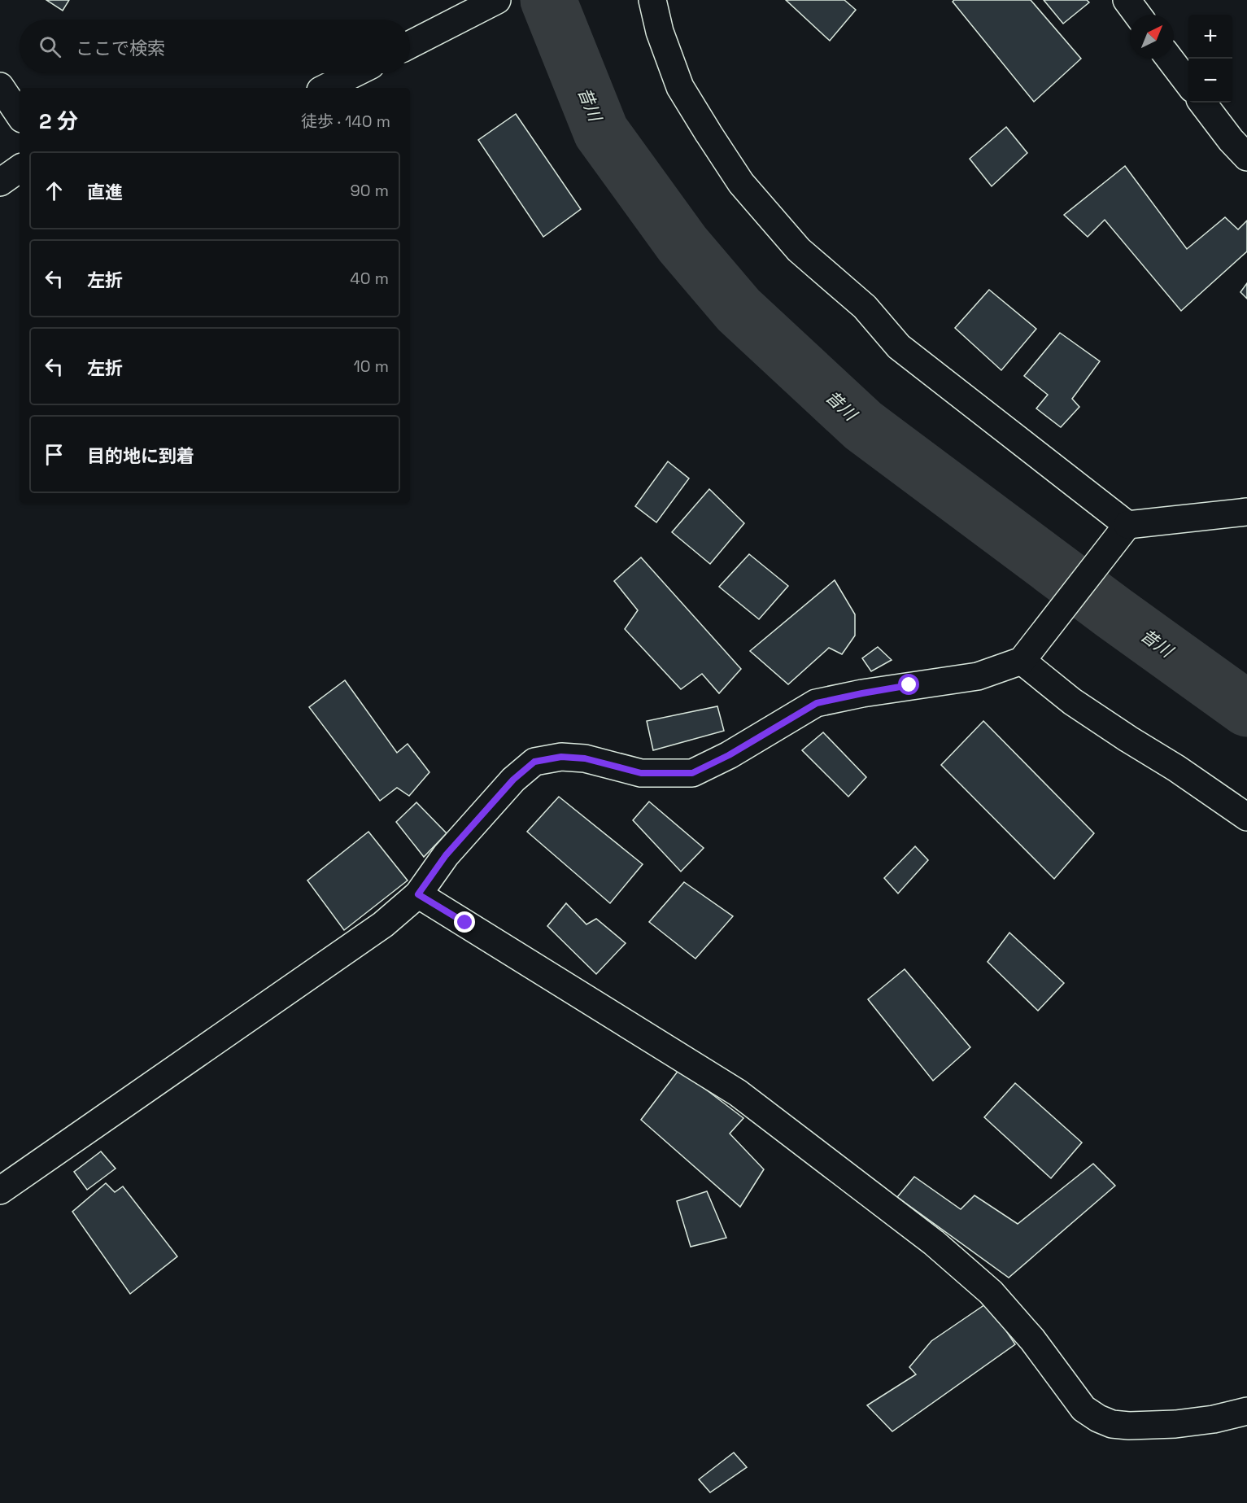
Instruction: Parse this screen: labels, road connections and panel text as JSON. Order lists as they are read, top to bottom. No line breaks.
{"water":["昔川"],"north":"top right","page":{"map_buttons":["+","−"],"search":"ここで検索","heading":["2 分","徒歩 · 140 m"],"list":[["直進","90 m"],["左折","40 m"],["左折","10 m"],"目的地に到着"]}}
